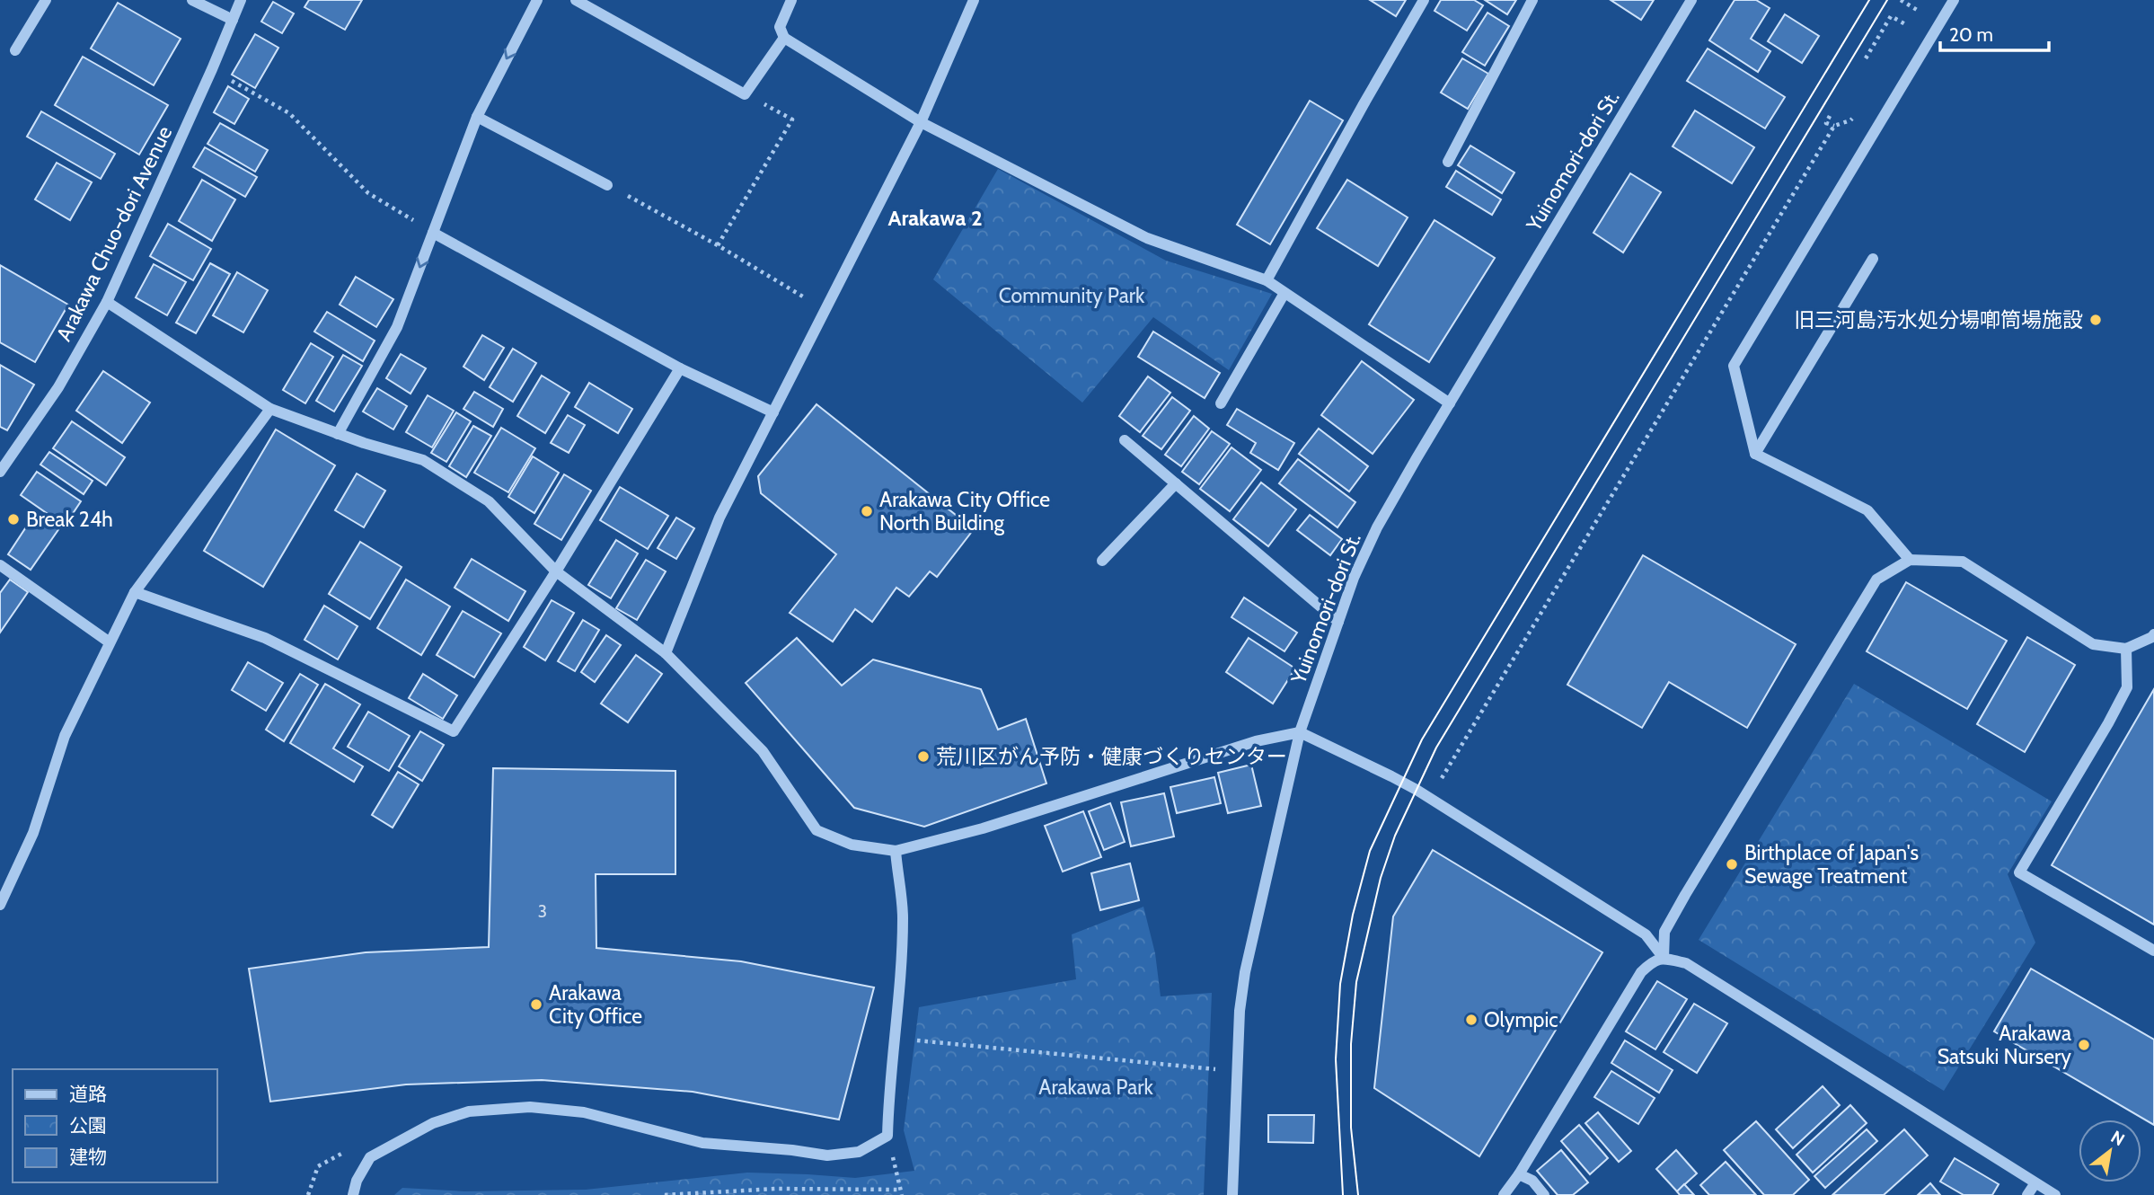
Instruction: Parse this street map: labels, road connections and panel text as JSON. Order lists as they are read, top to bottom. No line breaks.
{"streets":{"street":["Yuinomori-dori St.","Arakawa Chuo-dori Avenue"]},"districts":["Arakawa 2"],"parks":["Community Park","Arakawa Park"],"places":["旧三河島汚水処分場喞筒場施設","Arakawa City Office North Building","Break 24h","荒川区がん予防・健康づくりセンター","Birthplace of Japan's Sewage Treatment","Arakawa City Office","Olympic","Arakawa Satsuki Nursery"],"house_numbers":["3"],"legend":["道路","公園","建物"],"scale_bar":"20 m","north":"top right"}
